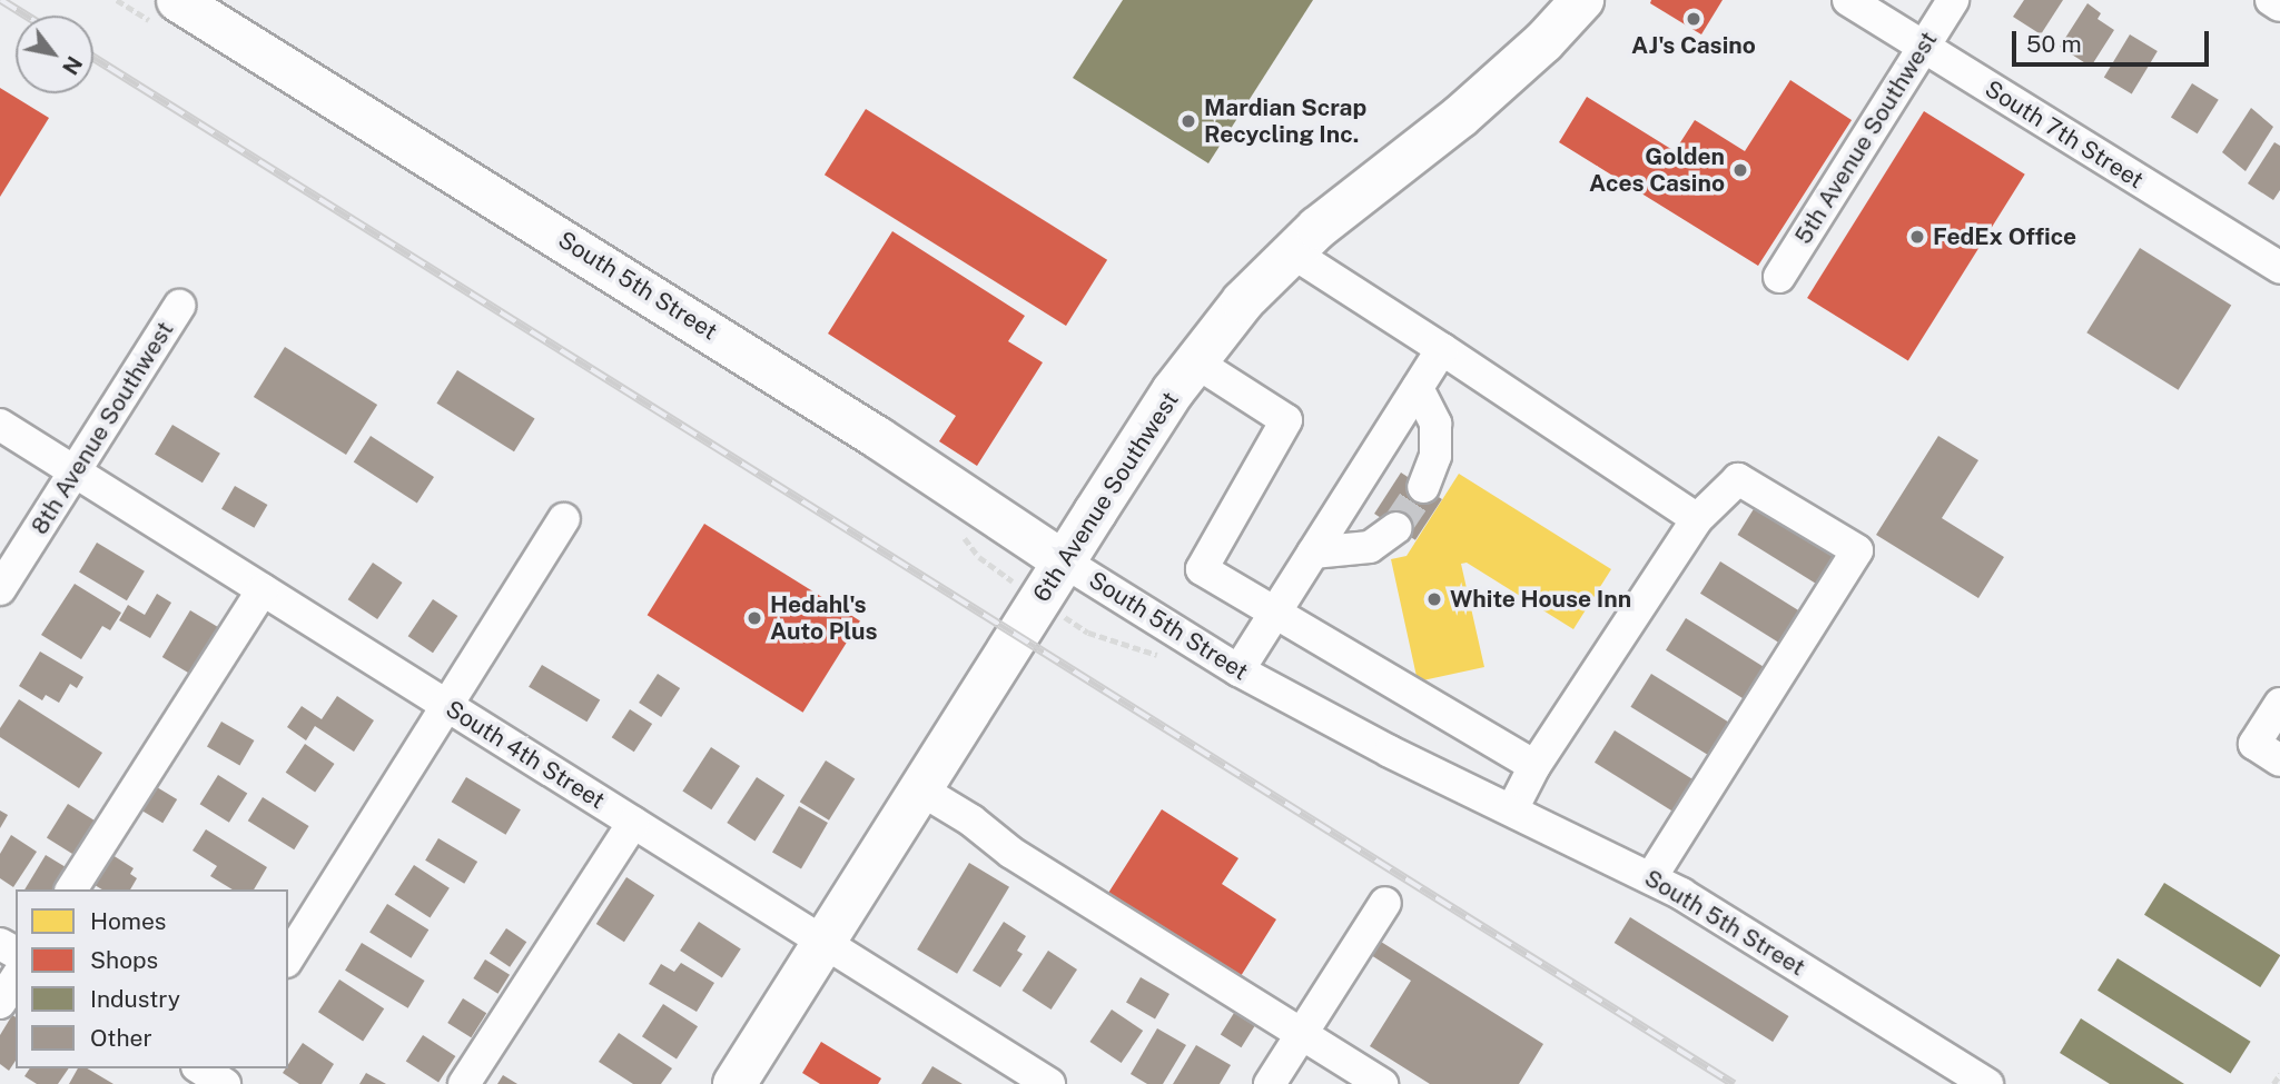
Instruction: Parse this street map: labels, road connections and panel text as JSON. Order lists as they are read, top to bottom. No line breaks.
{"streets":{"highway":["6th Avenue Southwest"],"main road":["South 5th Street"],"street":["South 7th Street","5th Avenue Southwest","8th Avenue Southwest","South 4th Street"]},"crossings":[["South 7th Street","5th Avenue Southwest"],["South 5th Street","6th Avenue Southwest"],["8th Avenue Southwest","South 4th Street"],["6th Avenue Southwest","South 4th Street"]],"places":["AJ's Casino","Mardian Scrap Recycling Inc.","Golden Aces Casino","FedEx Office","White House Inn","Hedahl's Auto Plus"],"legend":["Homes","Shops","Industry","Other"],"scale_bar":"50 m","north":"bottom right"}
